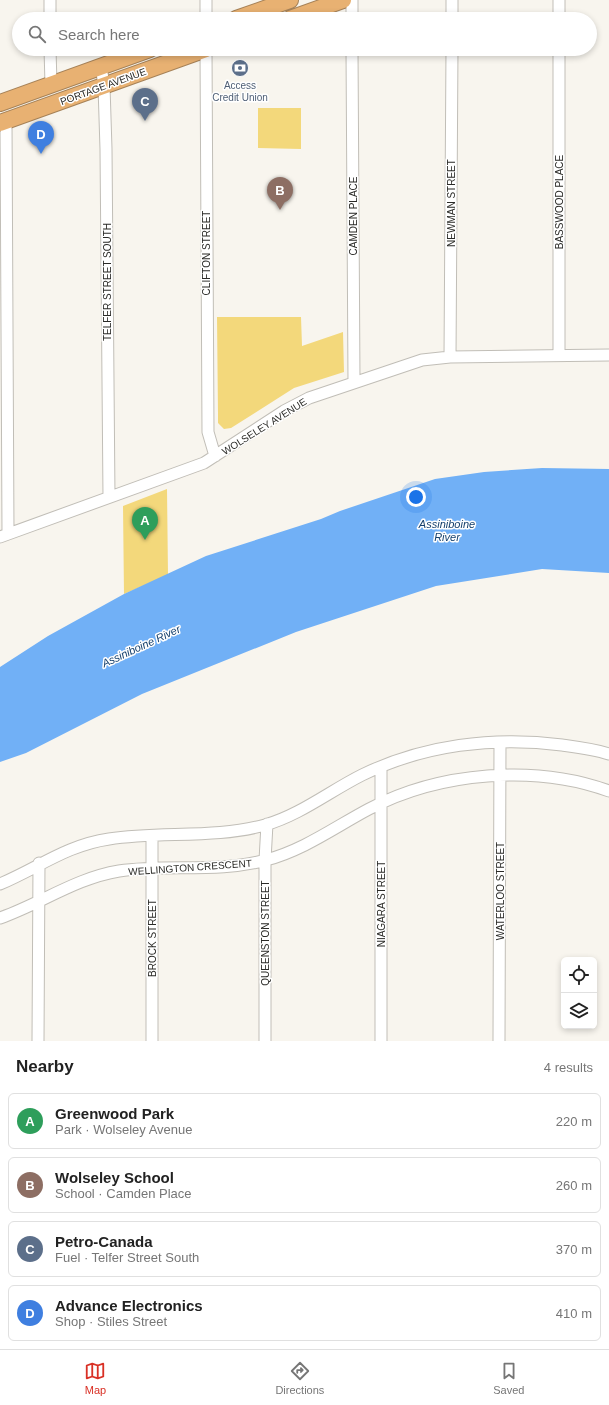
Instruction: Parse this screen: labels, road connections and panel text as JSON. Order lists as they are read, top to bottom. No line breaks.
{"streets":{"highway":["PORTAGE AVENUE"],"street":["BASSWOOD PLACE","NEWMAN STREET","CAMDEN PLACE","CLIFTON STREET","TELFER STREET SOUTH","WOLSELEY AVENUE","WELLINGTON CRESCENT","WATERLOO STREET","NIAGARA STREET","QUEENSTON STREET","BROCK STREET"]},"crossings":[["PORTAGE AVENUE","TELFER STREET SOUTH"],["BASSWOOD PLACE","WOLSELEY AVENUE"],["NEWMAN STREET","WOLSELEY AVENUE"],["CAMDEN PLACE","WOLSELEY AVENUE"],["CLIFTON STREET","WOLSELEY AVENUE"],["TELFER STREET SOUTH","WOLSELEY AVENUE"],["WELLINGTON CRESCENT","WATERLOO STREET"],["WELLINGTON CRESCENT","NIAGARA STREET"],["WELLINGTON CRESCENT","QUEENSTON STREET"],["WELLINGTON CRESCENT","BROCK STREET"]],"water":["Assiniboine River"],"places":{"bank":["Access Credit Union"]},"page":{"search":"Search here","pins":["C","D","B","A"],"heading":["Nearby","4 results"],"list":[{"mark":"A","name":"Greenwood Park","note":"Park · Wolseley Avenue","value":"220 m"},{"mark":"B","name":"Wolseley School","note":"School · Camden Place","value":"260 m"},{"mark":"C","name":"Petro-Canada","note":"Fuel · Telfer Street South","value":"370 m"},{"mark":"D","name":"Advance Electronics","note":"Shop · Stiles Street","value":"410 m"}],"nav":["Map","Directions","Saved"]}}
